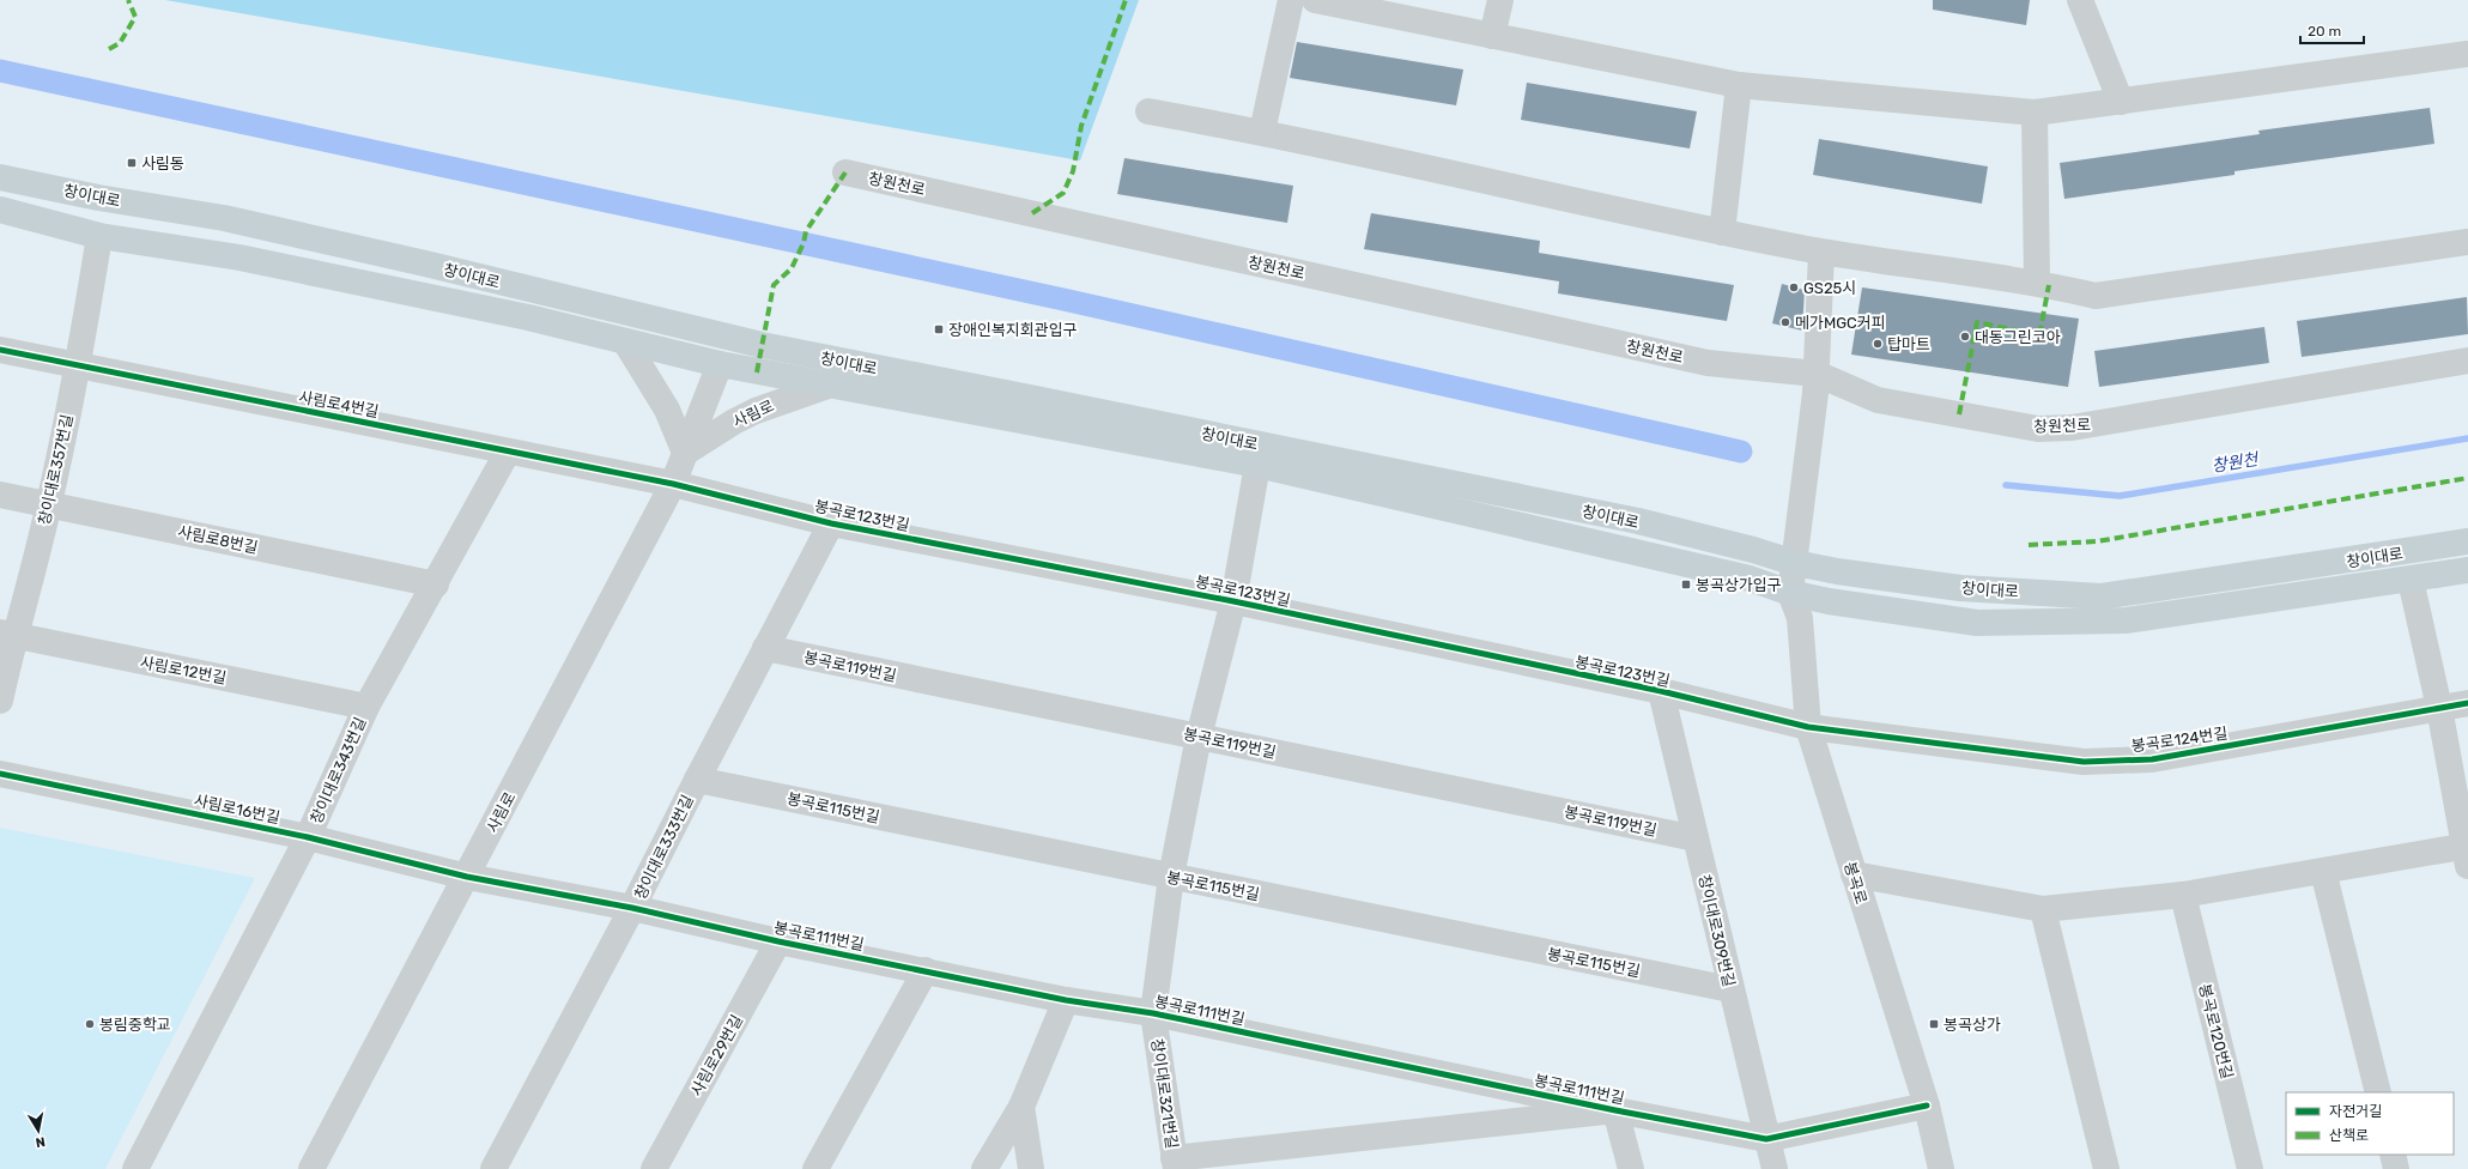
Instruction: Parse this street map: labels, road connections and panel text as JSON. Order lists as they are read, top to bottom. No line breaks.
{"streets":{"main road":["창이대로"],"street":["창원천로","사림로4번길","사림로","창이대로357번길","봉곡로123번길","사림로8번길","봉곡로119번길","사림로12번길","봉곡로124번길","창이대로343번길","봉곡로115번길","사림로16번길","창이대로333번길","봉곡로","창이대로309번길","봉곡로111번길","봉곡로120번길","사림로29번길","창이대로321번길"]},"crossings":[["창이대로","사림로"],["창이대로","창이대로357번길"],["창이대로","봉곡로"],["창이대로","창이대로321번길"],["사림로4번길","사림로"],["사림로4번길","창이대로357번길"],["사림로4번길","봉곡로123번길"],["사림로4번길","창이대로343번길"],["사림로","봉곡로123번길"],["사림로","사림로16번길"],["사림로","봉곡로111번길"],["창이대로357번길","사림로8번길"],["창이대로357번길","사림로12번길"],["봉곡로123번길","봉곡로124번길"],["봉곡로123번길","창이대로333번길"],["봉곡로123번길","봉곡로"],["봉곡로123번길","창이대로309번길"],["봉곡로123번길","창이대로321번길"],["사림로8번길","창이대로343번길"],["봉곡로119번길","창이대로333번길"],["봉곡로119번길","창이대로309번길"],["봉곡로119번길","창이대로321번길"],["사림로12번길","창이대로343번길"],["봉곡로124번길","봉곡로"],["창이대로343번길","사림로16번길"],["봉곡로115번길","창이대로333번길"],["봉곡로115번길","창이대로309번길"],["봉곡로115번길","창이대로321번길"],["사림로16번길","봉곡로111번길"],["창이대로333번길","봉곡로111번길"],["봉곡로","봉곡로111번길"],["창이대로309번길","봉곡로111번길"],["봉곡로111번길","사림로29번길"],["봉곡로111번길","창이대로321번길"]],"water":["창원천"],"places":{"transit":["사림동","장애인복지회관입구","봉곡상가입구","봉곡상가"],"other":["GS25시","메가MGC커피","대동그린코아","탑마트","봉림중학교"]},"legend":["자전거길","산책로"],"scale_bar":"20 m","north":"bottom"}
